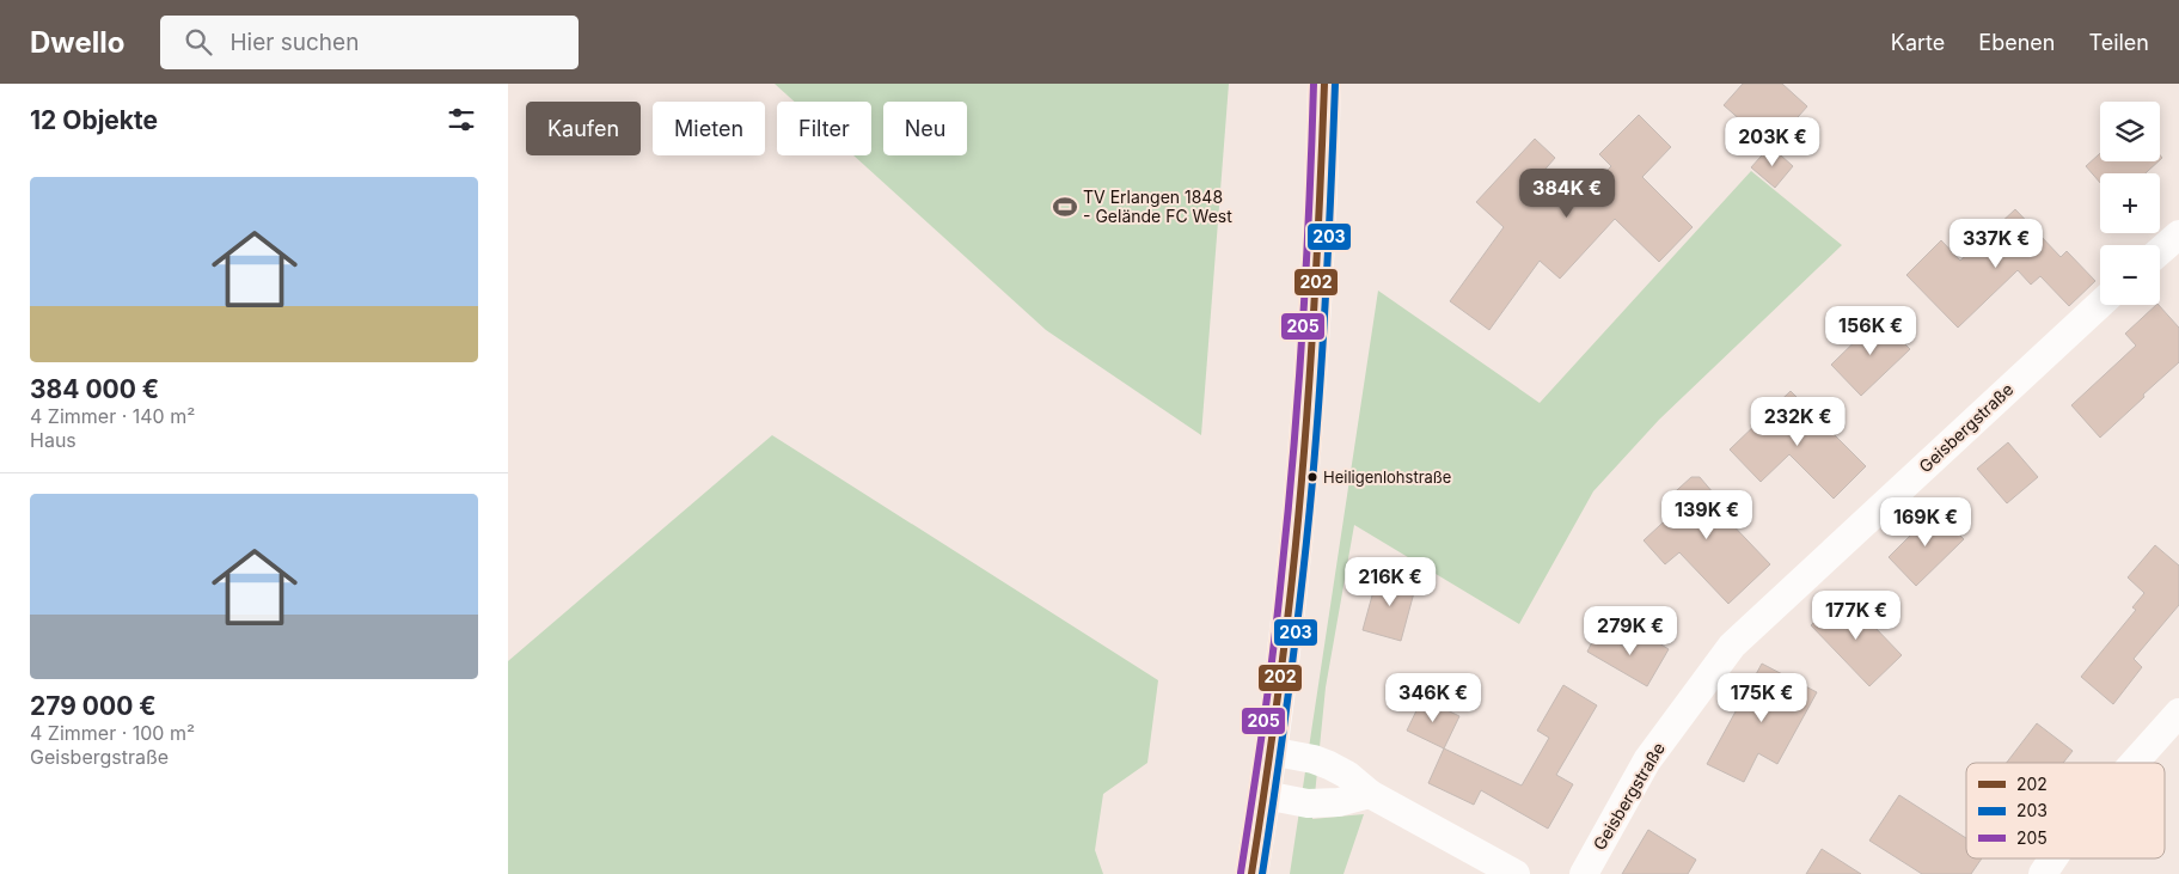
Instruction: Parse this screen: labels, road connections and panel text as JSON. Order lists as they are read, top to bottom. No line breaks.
{"streets":{"street":["Geisbergstraße"]},"places":{"sports":["TV Erlangen 1848 - Gelände FC West"],"other":["Heiligenlohstraße"]},"lines":["transit line 202","transit line 203","transit line 205"],"legend":["202","203","205"],"page":{"header":"Dwello","search":"Hier suchen","nav":["Karte","Ebenen","Teilen"],"heading":"12 Objekte","map_buttons":["+","−"],"chip":["Kaufen","Mieten","Filter","Neu"],"price":["203K €","384K €","337K €","156K €","232K €","139K €","169K €","216K €","177K €","279K €","346K €","175K €"],"list":[{"name":"384 000 €","note":"4 Zimmer · 140 m² · Haus"},{"name":"279 000 €","note":"4 Zimmer · 100 m² · Geisbergstraße"}]}}
